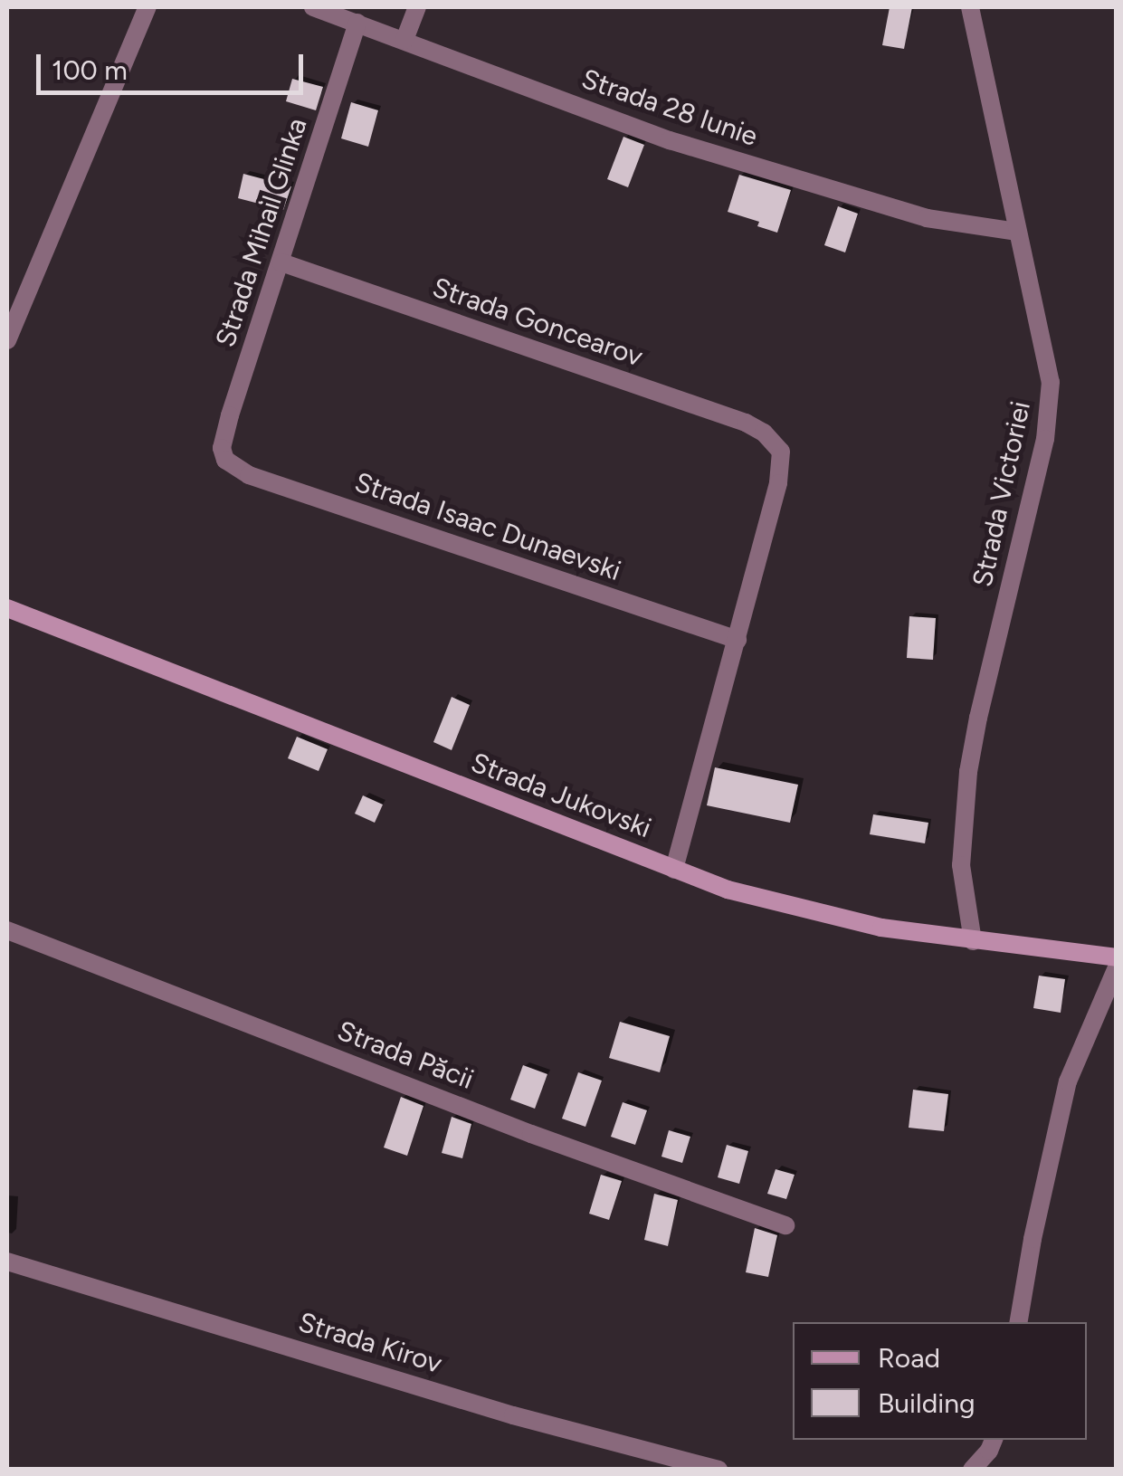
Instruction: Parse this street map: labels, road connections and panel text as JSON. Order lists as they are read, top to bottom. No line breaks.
{"streets":{"main road":["Strada Jukovski"],"street":["Strada 28 Iunie","Strada Mihail Glinka","Strada Goncearov","Strada Victoriei","Strada Isaac Dunaevski","Strada Păcii","Strada Kirov"]},"crossings":[["Strada 28 Iunie","Strada Mihail Glinka"],["Strada 28 Iunie","Strada Victoriei"],["Strada Mihail Glinka","Strada Goncearov"],["Strada Mihail Glinka","Strada Isaac Dunaevski"],["Strada Goncearov","Strada Isaac Dunaevski"],["Strada Victoriei","Strada Jukovski"]],"legend":["Road","Building"],"scale_bar":"100 m"}
